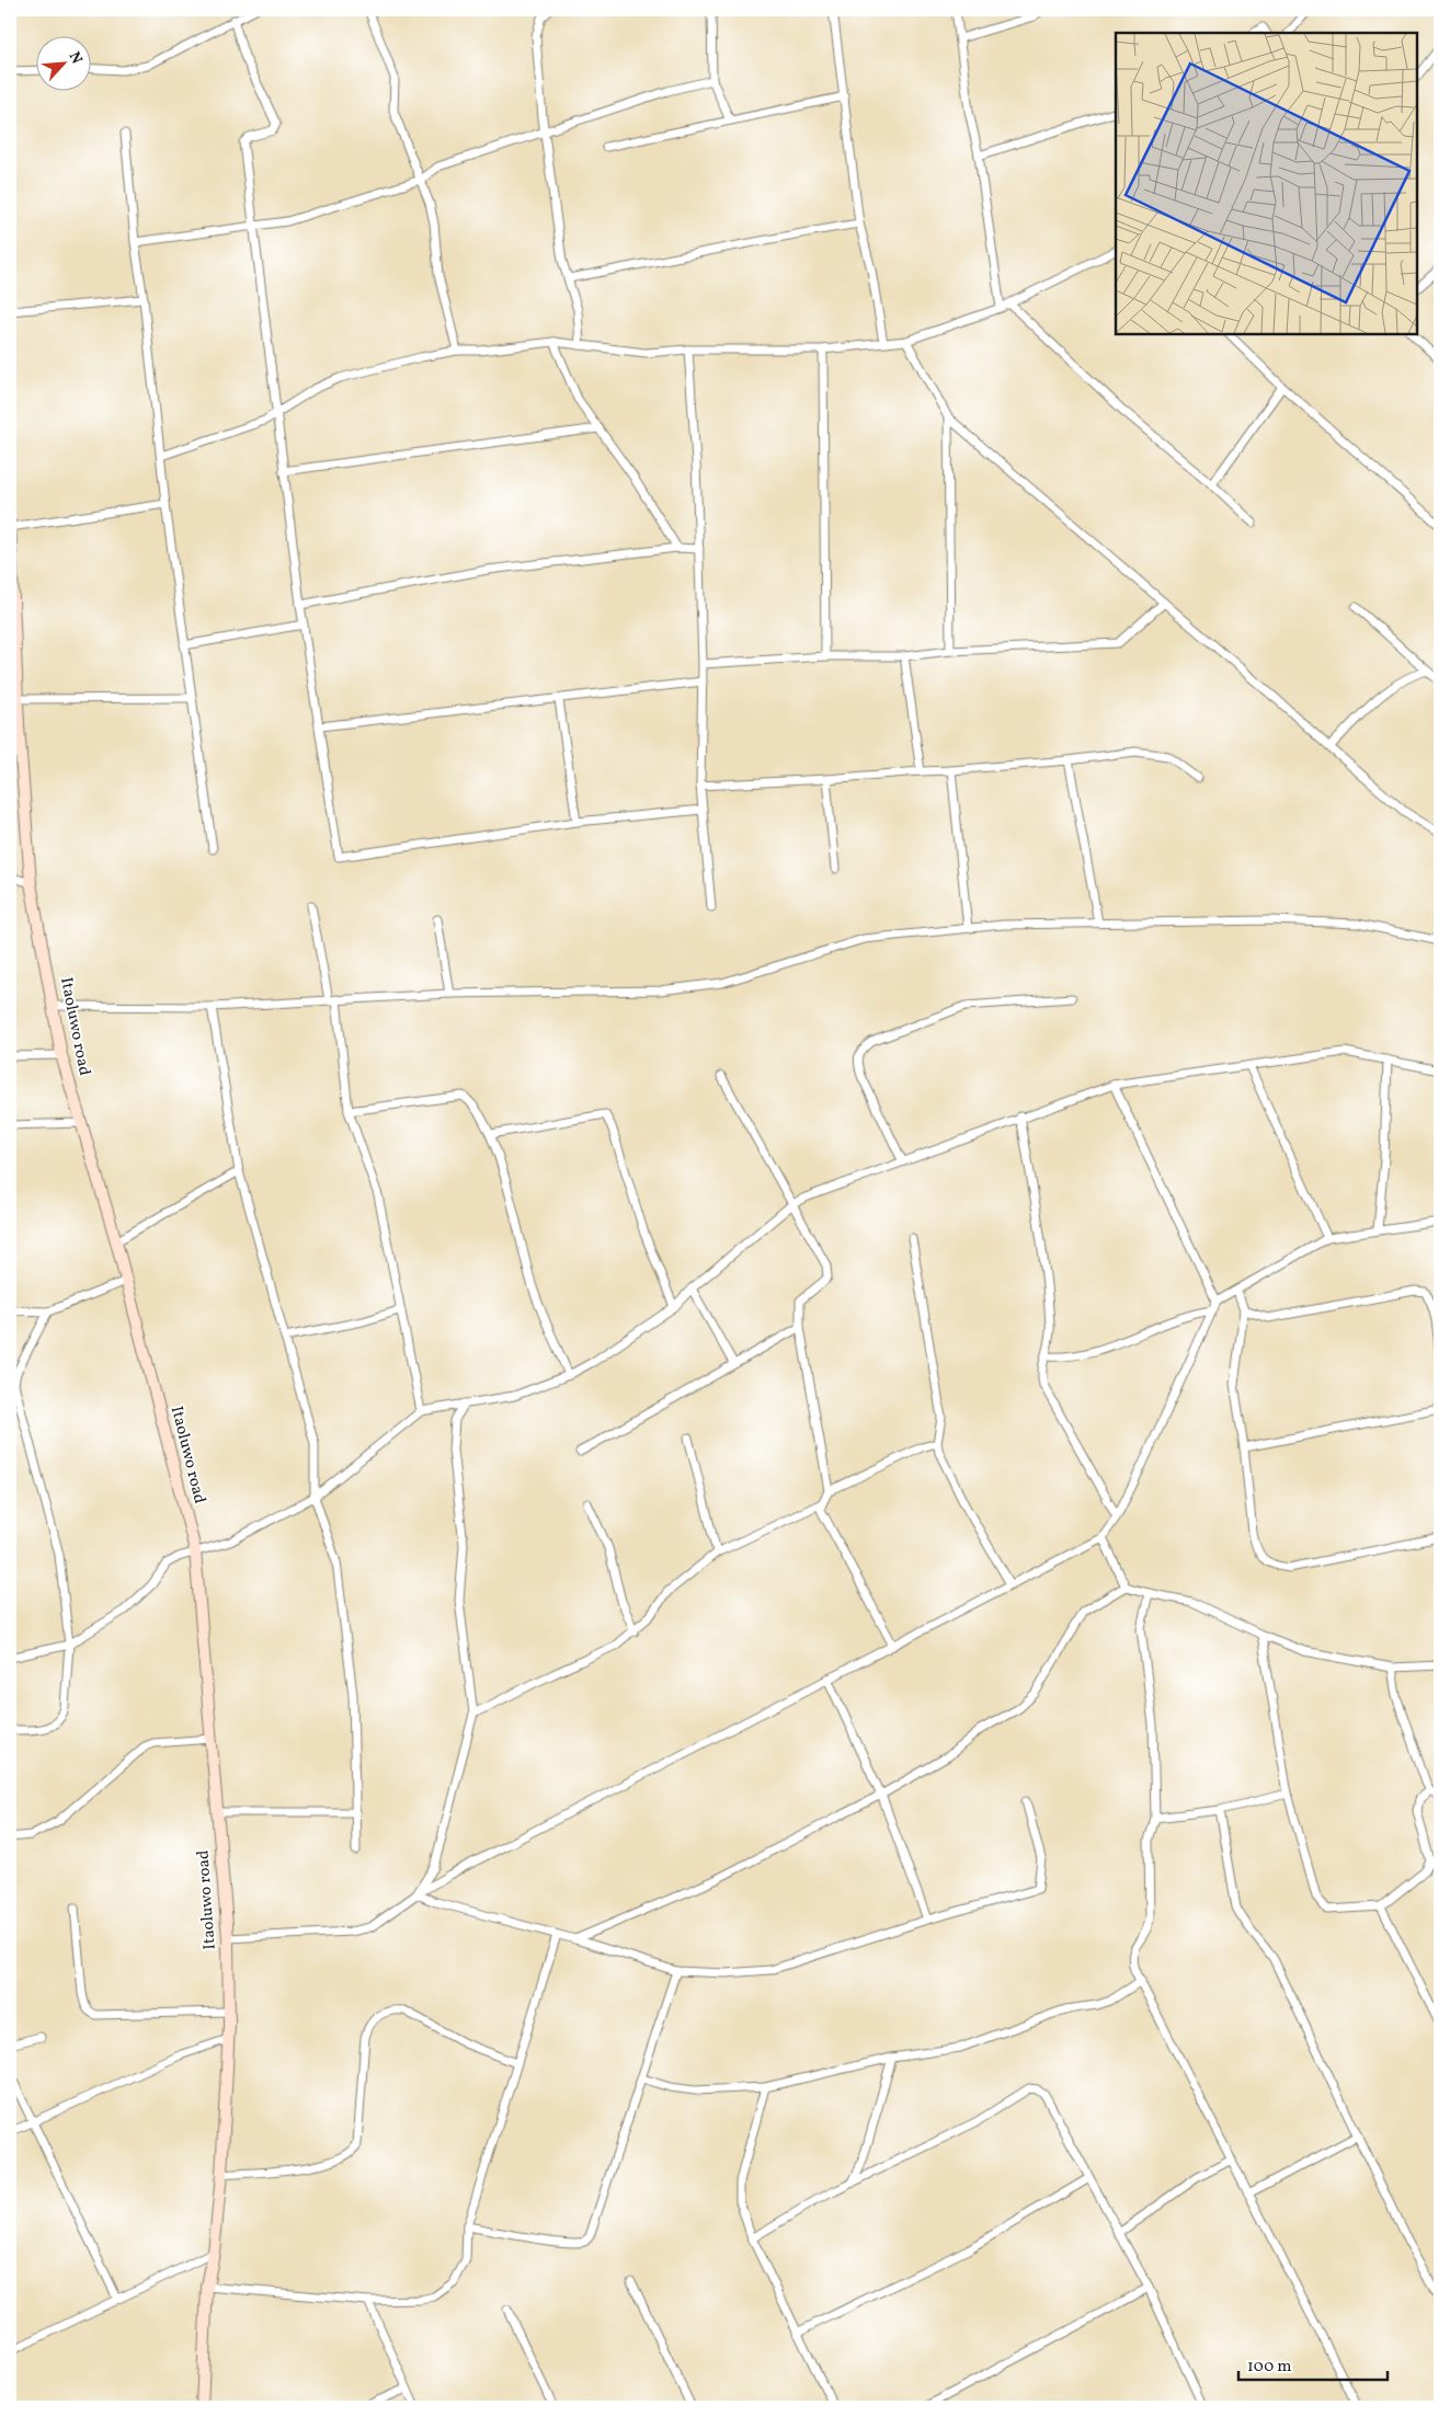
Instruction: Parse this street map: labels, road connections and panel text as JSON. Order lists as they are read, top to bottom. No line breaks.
{"streets":{"street":["Itaoluwo road"]},"scale_bar":"100 m","north":"top right"}
